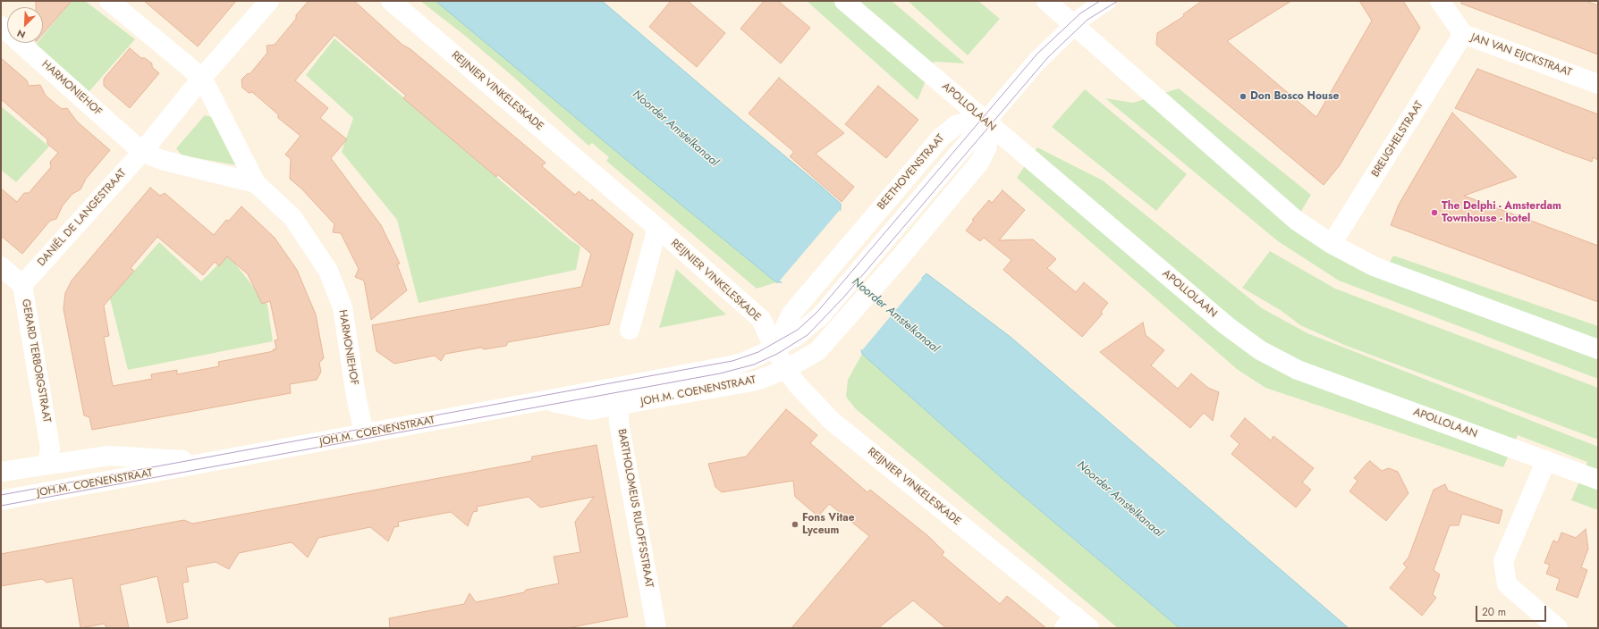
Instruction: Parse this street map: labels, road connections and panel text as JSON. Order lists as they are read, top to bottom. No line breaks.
{"streets":{"street":["JAN VAN EIJCKSTRAAT","HARMONIEHOF","REIJNIER VINKELESKADE","APOLLOLAAN","BREUGHELSTRAAT","BEETHOVENSTRAAT","DANIËL DE LANGESTRAAT","GERARD TERBORGSTRAAT","JOH.M. COENENSTRAAT","BARTHOLOMEUS RULOFFSSTRAAT"]},"crossings":[["JAN VAN EIJCKSTRAAT","BREUGHELSTRAAT"],["HARMONIEHOF","DANIËL DE LANGESTRAAT"],["HARMONIEHOF","JOH.M. COENENSTRAAT"],["REIJNIER VINKELESKADE","BEETHOVENSTRAAT"],["REIJNIER VINKELESKADE","JOH.M. COENENSTRAAT"],["APOLLOLAAN","BEETHOVENSTRAAT"],["APOLLOLAAN","JOH.M. COENENSTRAAT"],["BEETHOVENSTRAAT","JOH.M. COENENSTRAAT"],["DANIËL DE LANGESTRAAT","GERARD TERBORGSTRAAT"],["GERARD TERBORGSTRAAT","JOH.M. COENENSTRAAT"],["JOH.M. COENENSTRAAT","BARTHOLOMEUS RULOFFSSTRAAT"]],"water":["Noorder Amstelkanaal"],"places":["Don Bosco House","The Delphi - Amsterdam Townhouse - hotel","Fons Vitae Lyceum"],"scale_bar":"20 m","north":"bottom left"}
